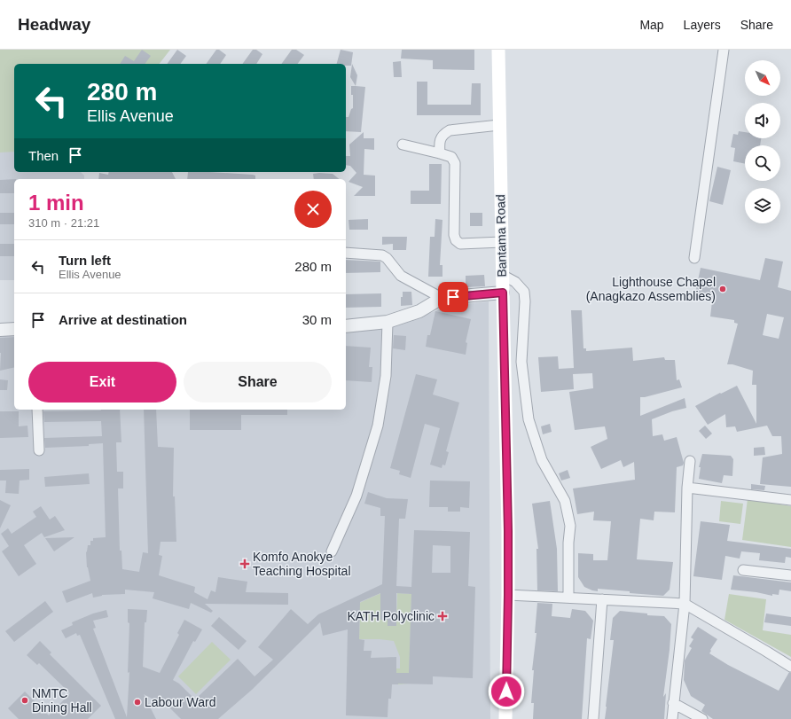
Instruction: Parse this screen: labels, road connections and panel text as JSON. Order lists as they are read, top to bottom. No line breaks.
{"streets":{"main road":["Bantama Road"]},"places":{"other":["Lighthouse Chapel (Anagkazo Assemblies)","NMTC Dining Hall","Labour Ward"],"health":["Komfo Anokye Teaching Hospital","KATH Polyclinic"]},"north":"bottom right","page":{"header":"Headway","nav":["Map","Layers","Share"],"turn":["280 m","Ellis Avenue"],"then":"Then","heading":["1 min","310 m · 21:21"],"list":[{"name":"Turn left","note":"Ellis Avenue","value":"280 m"},{"name":"Arrive at destination","value":"30 m"}],"buttons":["Exit","Share"]}}
